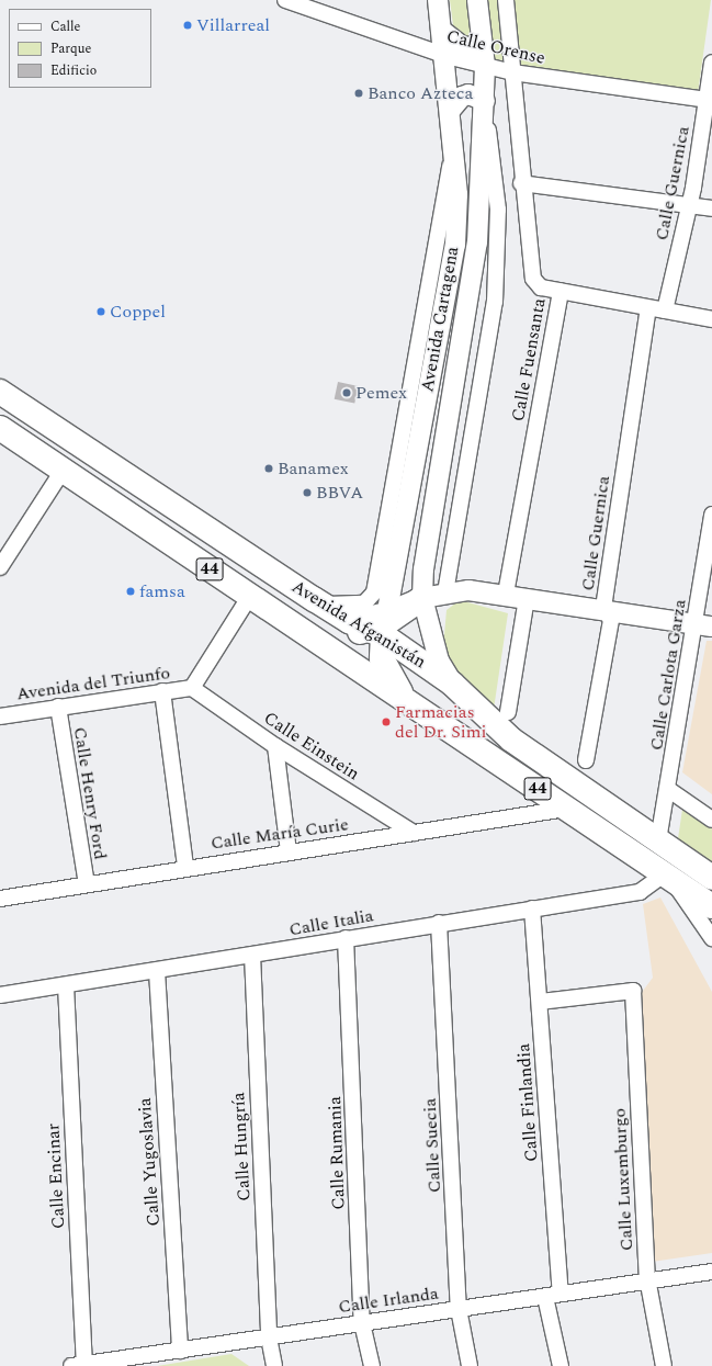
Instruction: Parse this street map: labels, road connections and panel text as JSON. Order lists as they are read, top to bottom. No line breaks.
{"streets":{"main road":["44","Avenida Afganistán"],"street":["Calle Orense","Calle Guernica","Avenida Cartagena","Calle Fuensanta","Calle Carlota Garza","Avenida del Triunfo","Calle Einstein","Calle Henry Ford","Calle María Curie","Calle Italia","Calle Finlandia","Calle Suecia","Calle Hungría","Calle Rumania","Calle Yugoslavia","Calle Encinar","Calle Luxemburgo","Calle Irlanda"]},"crossings":[["Calle Orense","Calle Guernica"],["Calle Orense","Avenida Cartagena"],["Calle Orense","Calle Fuensanta"],["Avenida Cartagena","Avenida Afganistán"],["Avenida Afganistán","Calle Carlota Garza"],["Avenida Afganistán","Calle María Curie"],["Avenida Afganistán","Calle Italia"],["Avenida del Triunfo","Calle Einstein"],["Avenida del Triunfo","Calle Henry Ford"],["Calle Einstein","Calle María Curie"],["Calle Henry Ford","Calle María Curie"],["Calle Italia","Calle Finlandia"],["Calle Italia","Calle Suecia"],["Calle Italia","Calle Hungría"],["Calle Italia","Calle Rumania"],["Calle Italia","Calle Yugoslavia"],["Calle Italia","Calle Encinar"],["Calle Finlandia","Calle Luxemburgo"],["Calle Finlandia","Calle Irlanda"],["Calle Suecia","Calle Irlanda"],["Calle Hungría","Calle Irlanda"],["Calle Rumania","Calle Irlanda"],["Calle Yugoslavia","Calle Irlanda"],["Calle Encinar","Calle Irlanda"],["Calle Luxemburgo","Calle Irlanda"]],"places":["Villarreal","Banco Azteca","Coppel","Pemex","Banamex","BBVA","famsa","Farmacias del Dr. Simi"],"legend":["Calle","Parque","Edificio"]}
